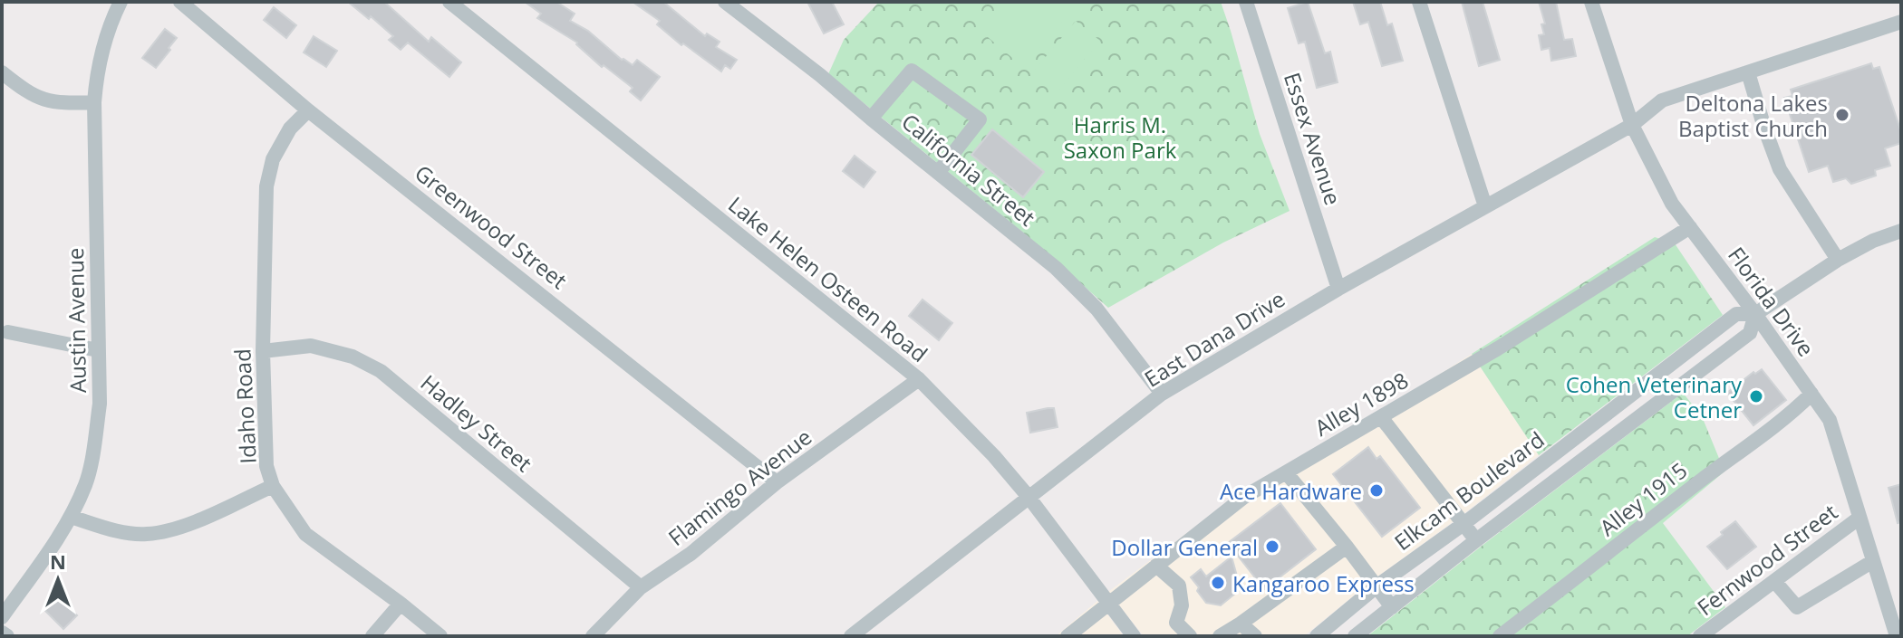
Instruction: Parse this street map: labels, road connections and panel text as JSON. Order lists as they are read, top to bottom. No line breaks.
{"streets":{"street":["Essex Avenue","California Street","Greenwood Street","Lake Helen Osteen Road","Florida Drive","Austin Avenue","East Dana Drive","Alley 1898","Idaho Road","Hadley Street","Flamingo Avenue","Elkcam Boulevard","Alley 1915","Fernwood Street"]},"crossings":[["Essex Avenue","East Dana Drive"],["California Street","East Dana Drive"],["Greenwood Street","Idaho Road"],["Greenwood Street","Flamingo Avenue"],["Lake Helen Osteen Road","East Dana Drive"],["Lake Helen Osteen Road","Alley 1898"],["Lake Helen Osteen Road","Flamingo Avenue"],["Florida Drive","East Dana Drive"],["Florida Drive","Alley 1898"],["Florida Drive","Elkcam Boulevard"],["Florida Drive","Alley 1915"],["Florida Drive","Fernwood Street"],["Idaho Road","Hadley Street"],["Hadley Street","Flamingo Avenue"]],"parks":["Harris M. Saxon Park"],"places":["Deltona Lakes Baptist Church","Cohen Veterinary Cetner","Ace Hardware","Dollar General","Kangaroo Express"],"north":"top"}
